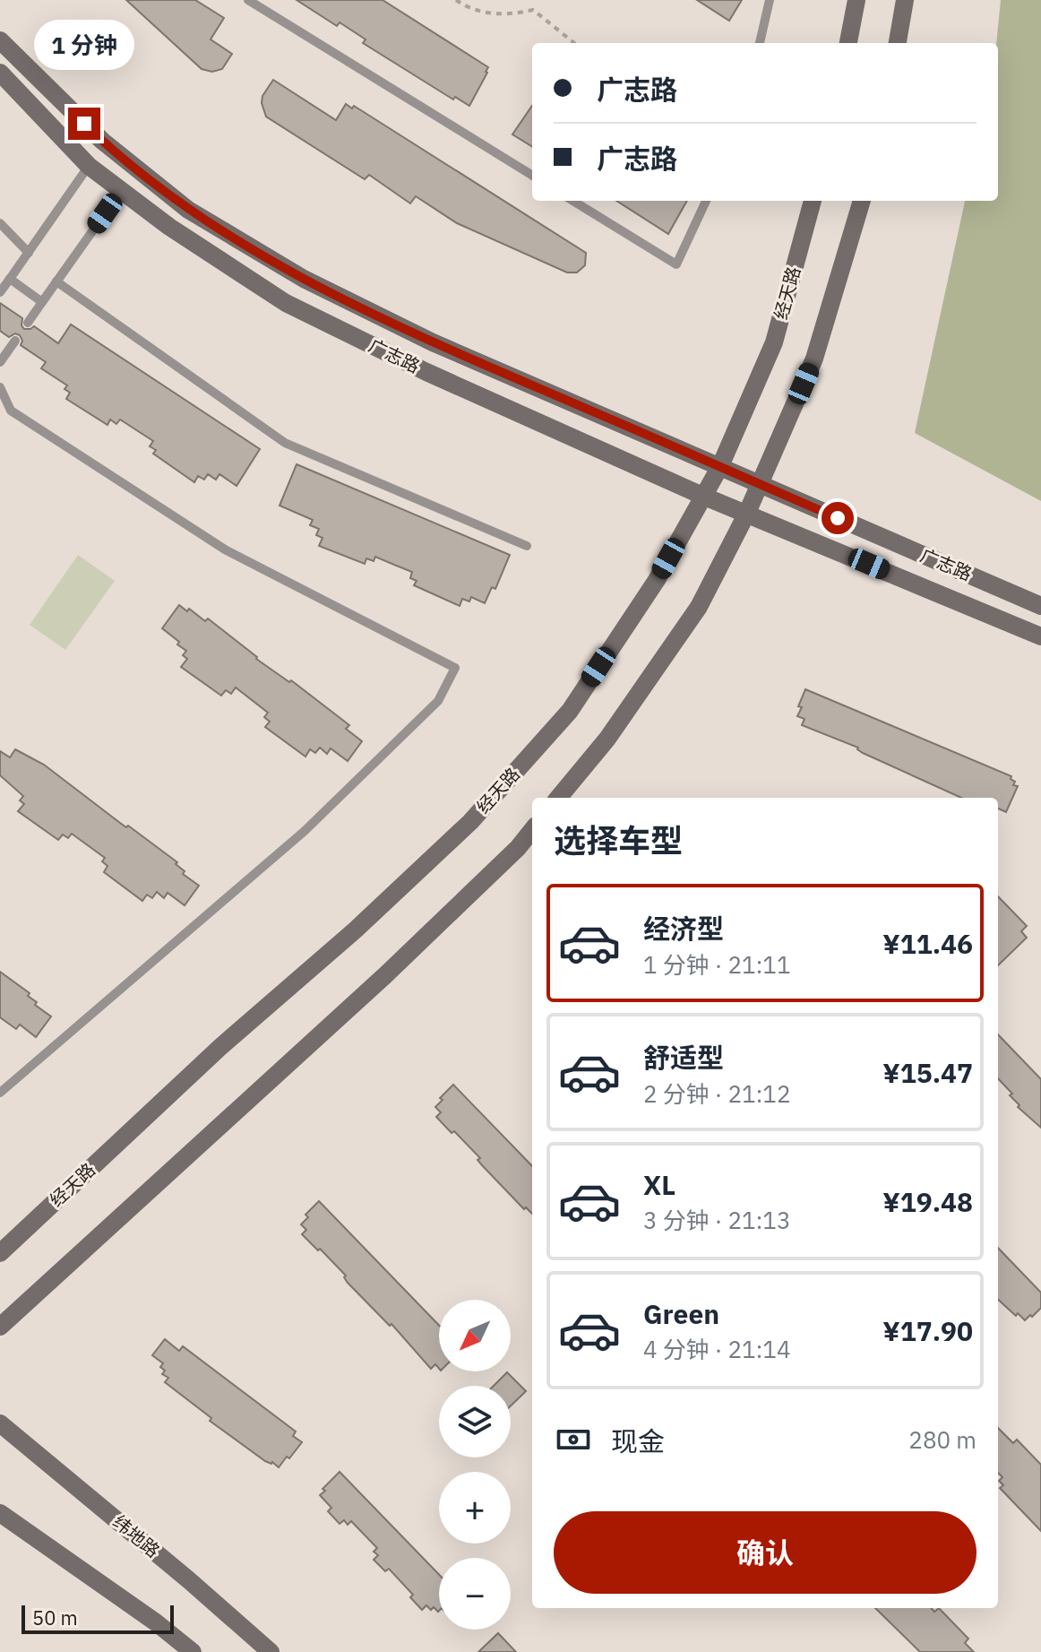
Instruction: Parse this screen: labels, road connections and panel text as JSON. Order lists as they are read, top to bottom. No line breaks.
{"streets":{"main road":["经天路","广志路","纬地路"]},"crossings":[["经天路","广志路"]],"scale_bar":"50 m","north":"bottom left","page":{"bubble":"1 分钟","banner":["广志路","广志路"],"heading":"选择车型","list":[{"name":"经济型","note":"1 分钟 · 21:11","value":"¥11.46"},{"name":"舒适型","note":"2 分钟 · 21:12","value":"¥15.47"},{"name":"XL","note":"3 分钟 · 21:13","value":"¥19.48"},{"name":"Green","note":"4 分钟 · 21:14","value":"¥17.90"}],"map_buttons":["+","−"],"pay":["现金","280 m"],"buttons":"确认","scale":"50 m"}}
